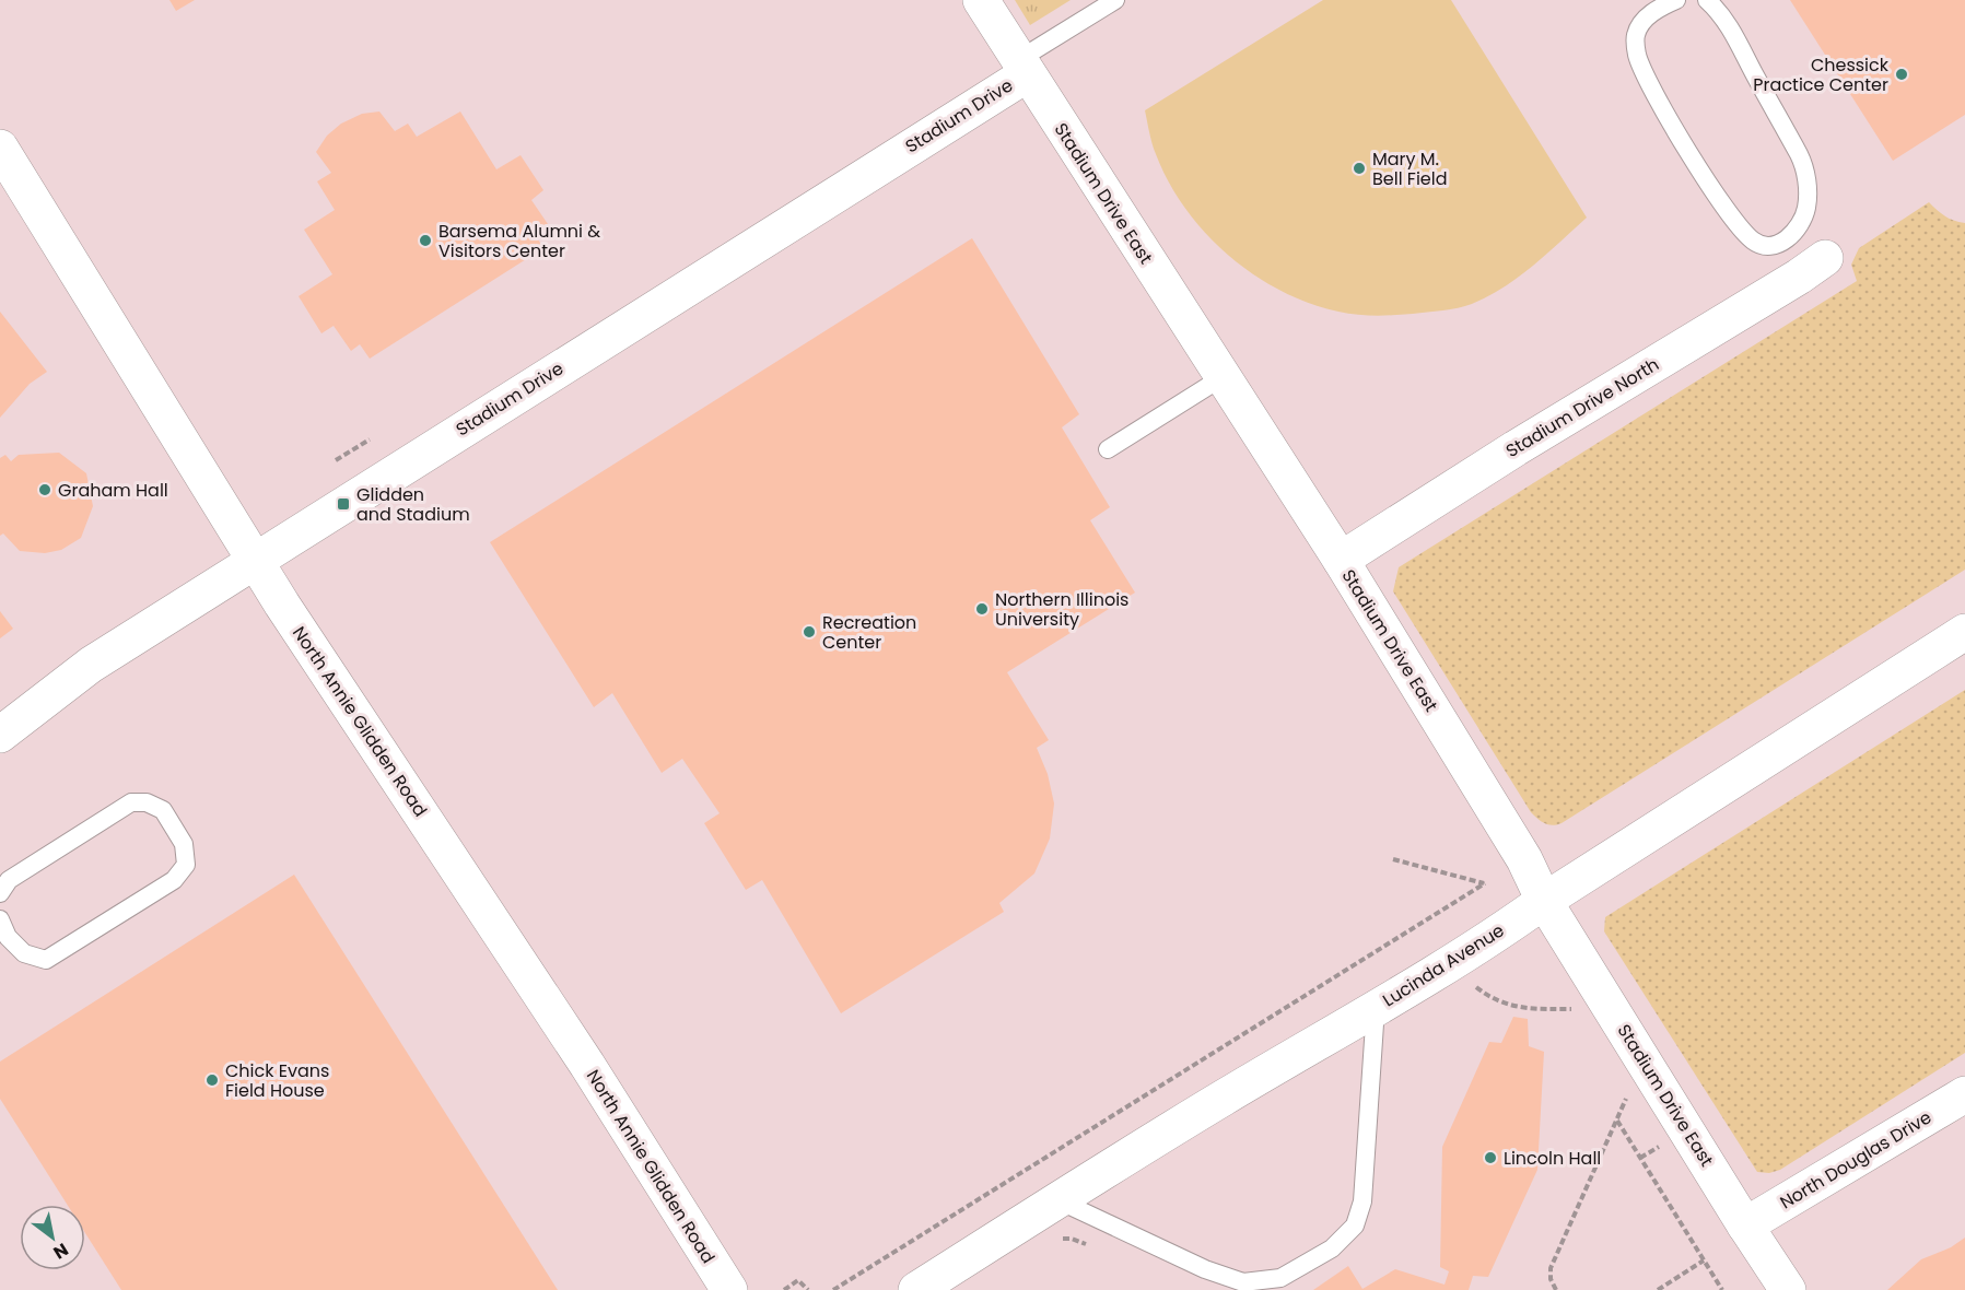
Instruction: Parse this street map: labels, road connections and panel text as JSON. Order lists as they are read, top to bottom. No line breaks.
{"streets":{"street":["Stadium Drive","Stadium Drive East","Stadium Drive North","North Annie Glidden Road","Lucinda Avenue","North Douglas Drive"]},"crossings":[["Stadium Drive","Stadium Drive East"],["Stadium Drive","North Annie Glidden Road"],["Stadium Drive East","Stadium Drive North"],["Stadium Drive East","Lucinda Avenue"],["Stadium Drive East","North Douglas Drive"]],"places":{"other":["Chessick Practice Center","Mary M. Bell Field","Barsema Alumni & Visitors Center","Graham Hall","Northern Illinois University","Recreation Center","Chick Evans Field House","Lincoln Hall"],"transit":["Glidden and Stadium"]},"north":"bottom right"}
